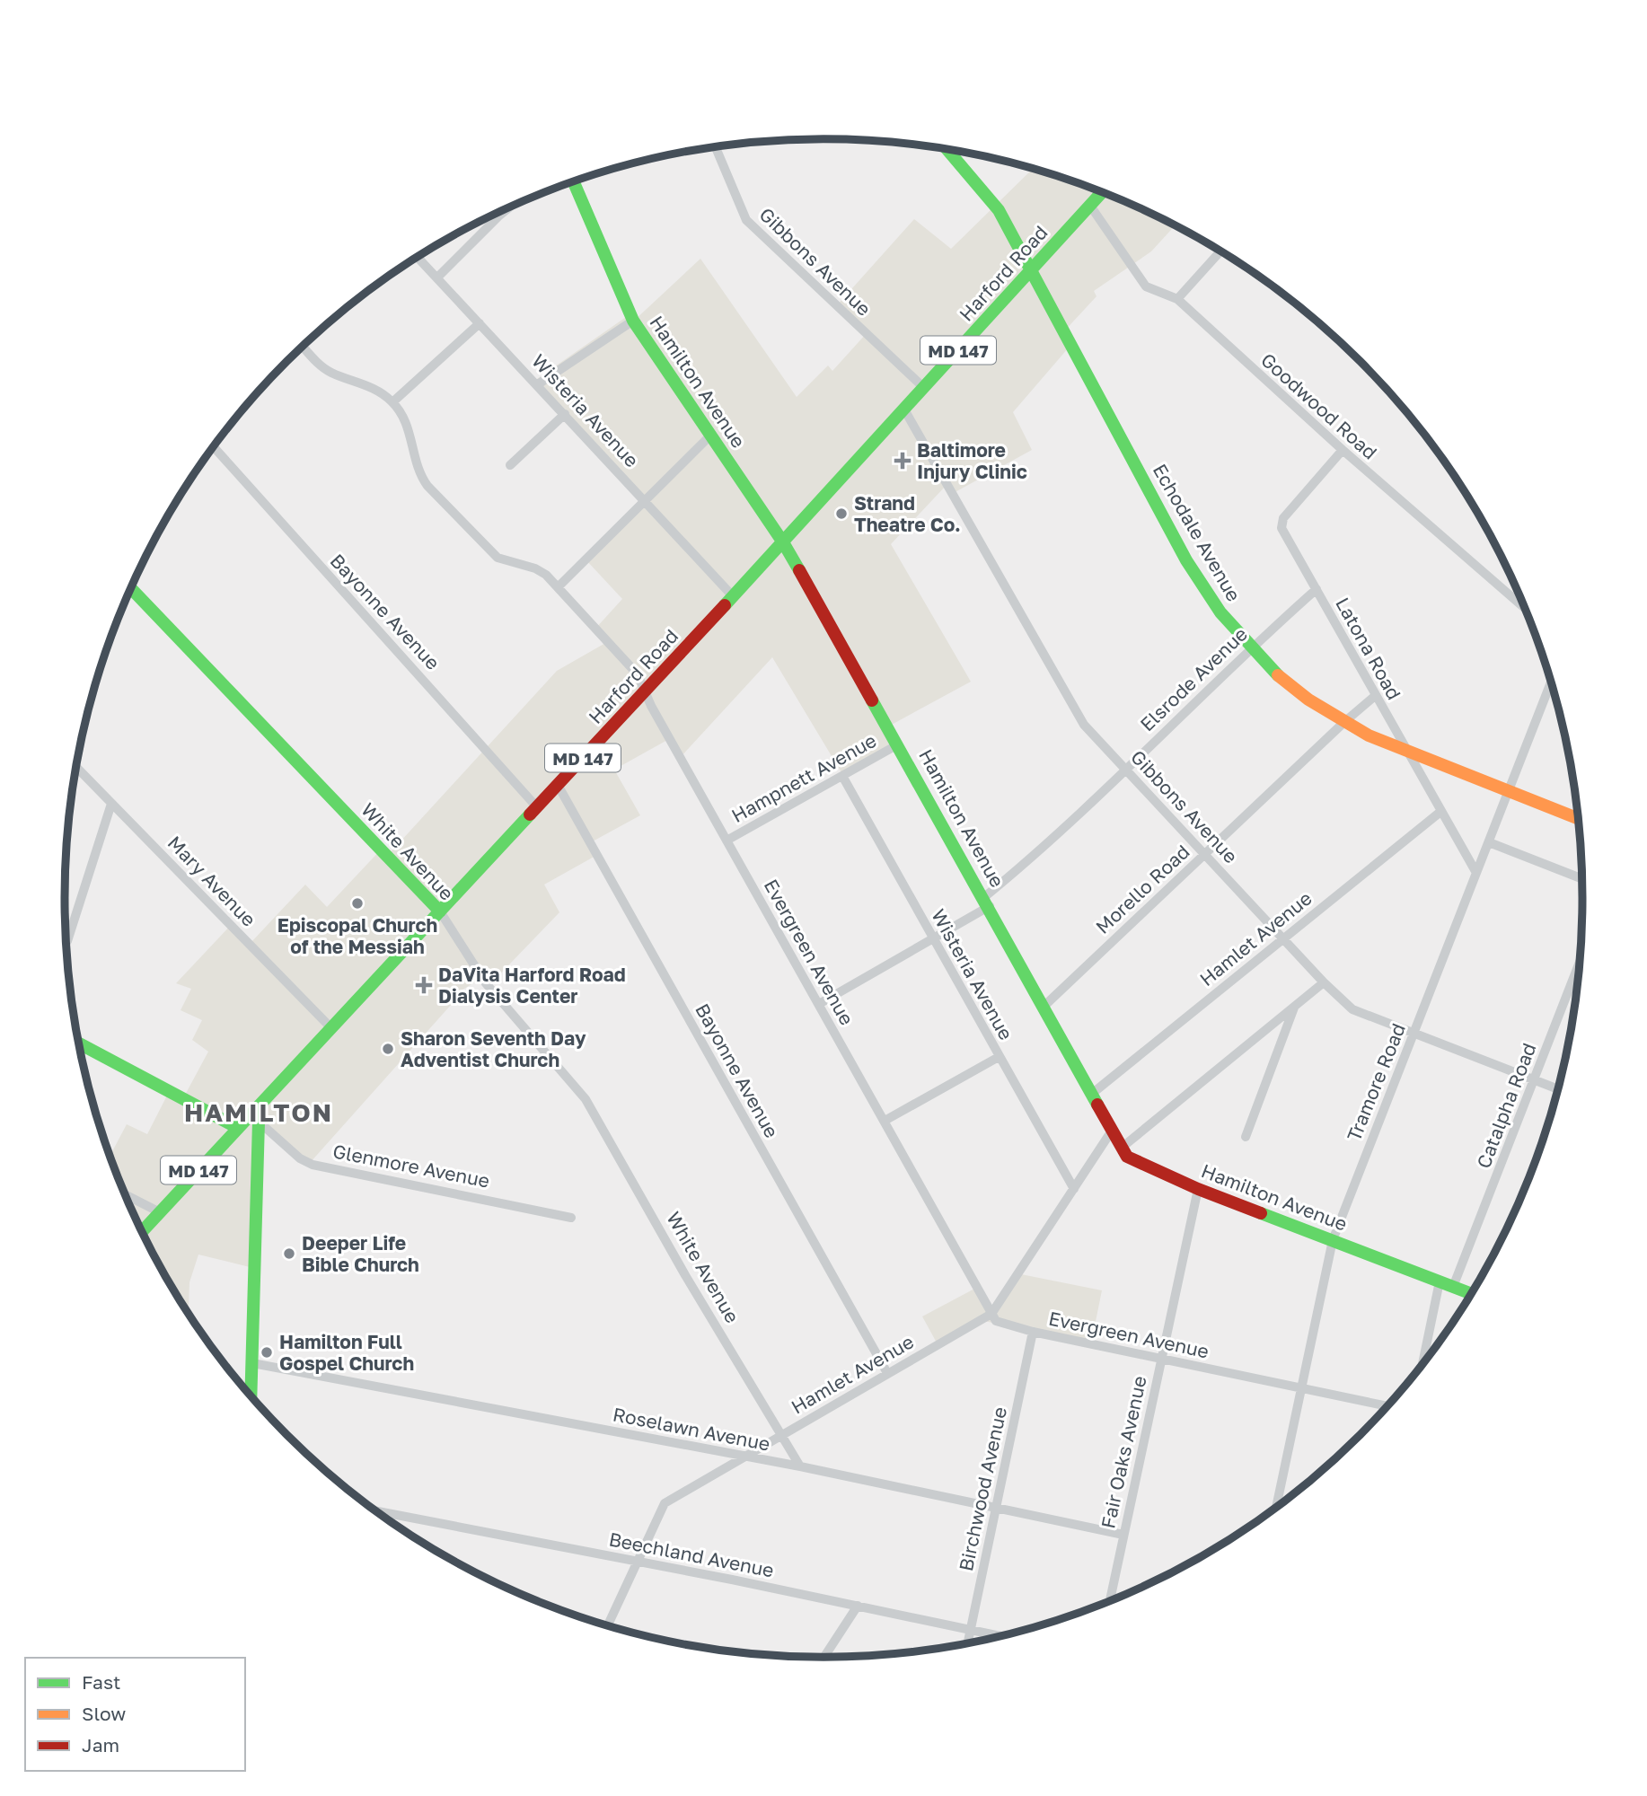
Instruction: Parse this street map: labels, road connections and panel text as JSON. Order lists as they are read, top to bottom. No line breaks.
{"streets":{"street":["Gibbons Avenue","Harford Road","MD 147","Hamilton Avenue","Goodwood Road","Wisteria Avenue","Echodale Avenue","Bayonne Avenue","Latona Road","Elsrode Avenue","Hampnett Avenue","White Avenue","Mary Avenue","Morello Road","Hamlet Avenue","Evergreen Avenue","Tramore Road","Catalpha Road","Glenmore Avenue","Roselawn Avenue","Fair Oaks Avenue","Birchwood Avenue","Beechland Avenue"]},"crossings":[["Gibbons Avenue","Harford Road"],["Gibbons Avenue","Elsrode Avenue"],["Gibbons Avenue","Morello Road"],["Gibbons Avenue","Hamlet Avenue"],["Gibbons Avenue","Tramore Road"],["Gibbons Avenue","Catalpha Road"],["Harford Road","Hamilton Avenue"],["Harford Road","Goodwood Road"],["Harford Road","Wisteria Avenue"],["Harford Road","Echodale Avenue"],["Harford Road","Bayonne Avenue"],["Harford Road","White Avenue"],["Harford Road","Mary Avenue"],["Harford Road","Evergreen Avenue"],["Harford Road","Glenmore Avenue"],["Hamilton Avenue","Elsrode Avenue"],["Hamilton Avenue","Hampnett Avenue"],["Hamilton Avenue","Morello Road"],["Hamilton Avenue","Hamlet Avenue"],["Hamilton Avenue","Tramore Road"],["Hamilton Avenue","Catalpha Road"],["Hamilton Avenue","Fair Oaks Avenue"],["Goodwood Road","Latona Road"],["Wisteria Avenue","Elsrode Avenue"],["Wisteria Avenue","Hampnett Avenue"],["Wisteria Avenue","Hamlet Avenue"],["Echodale Avenue","Latona Road"],["Echodale Avenue","Elsrode Avenue"],["Echodale Avenue","Morello Road"],["Echodale Avenue","Tramore Road"],["Bayonne Avenue","Hamlet Avenue"],["Latona Road","Elsrode Avenue"],["Latona Road","Morello Road"],["Latona Road","Hamlet Avenue"],["Latona Road","Tramore Road"],["Elsrode Avenue","Evergreen Avenue"],["Hampnett Avenue","Evergreen Avenue"],["White Avenue","Hamlet Avenue"],["White Avenue","Roselawn Avenue"],["Hamlet Avenue","Evergreen Avenue"],["Hamlet Avenue","Roselawn Avenue"],["Hamlet Avenue","Beechland Avenue"],["Evergreen Avenue","Tramore Road"],["Evergreen Avenue","Fair Oaks Avenue"],["Evergreen Avenue","Birchwood Avenue"],["Roselawn Avenue","Fair Oaks Avenue"],["Roselawn Avenue","Birchwood Avenue"],["Birchwood Avenue","Beechland Avenue"]],"districts":["HAMILTON"],"places":{"health":["Baltimore Injury Clinic","DaVita Harford Road Dialysis Center"],"other":["Strand Theatre Co.","Episcopal Church of the Messiah","Sharon Seventh Day Adventist Church","Deeper Life Bible Church","Hamilton Full Gospel Church"]},"legend":["Fast","Slow","Jam"]}
